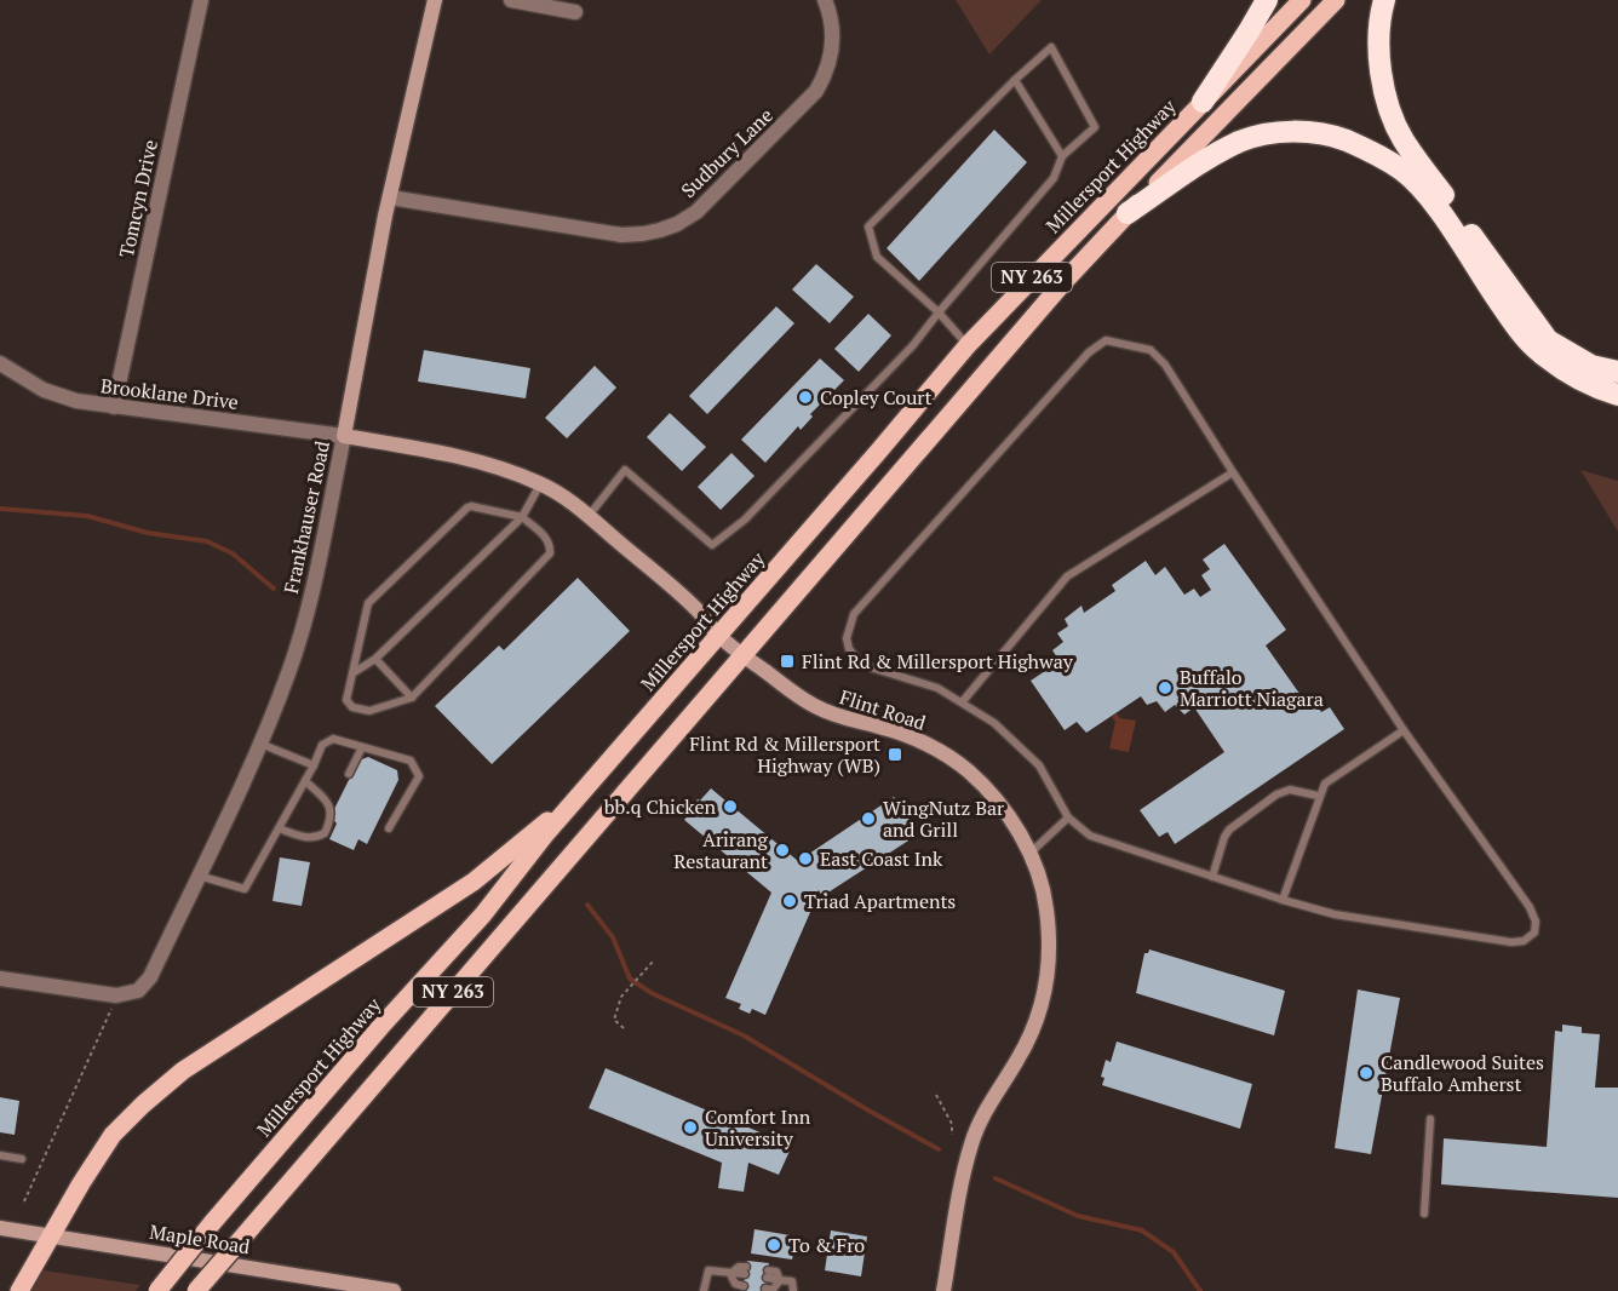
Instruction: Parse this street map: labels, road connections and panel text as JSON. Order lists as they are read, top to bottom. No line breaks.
{"streets":{"main road":["Millersport Highway","NY 263"],"street":["Sudbury Lane","Tomcyn Drive","Brooklane Drive","Frankhauser Road","Flint Road","Maple Road"]},"crossings":[["Sudbury Lane","Frankhauser Road"],["Millersport Highway","Flint Road"],["Tomcyn Drive","Brooklane Drive"],["NY 263","Flint Road"],["Brooklane Drive","Frankhauser Road"],["Brooklane Drive","Flint Road"],["Frankhauser Road","Flint Road"]],"places":{"other":["Copley Court","Buffalo Marriott Niagara","bb.q Chicken","WingNutz Bar and Grill","Arirang Restaurant","East Coast Ink","Triad Apartments","Candlewood Suites Buffalo Amherst","Comfort Inn University","To & Fro"],"transit":["Flint Rd & Millersport Highway","Flint Rd & Millersport Highway (WB)"]}}
